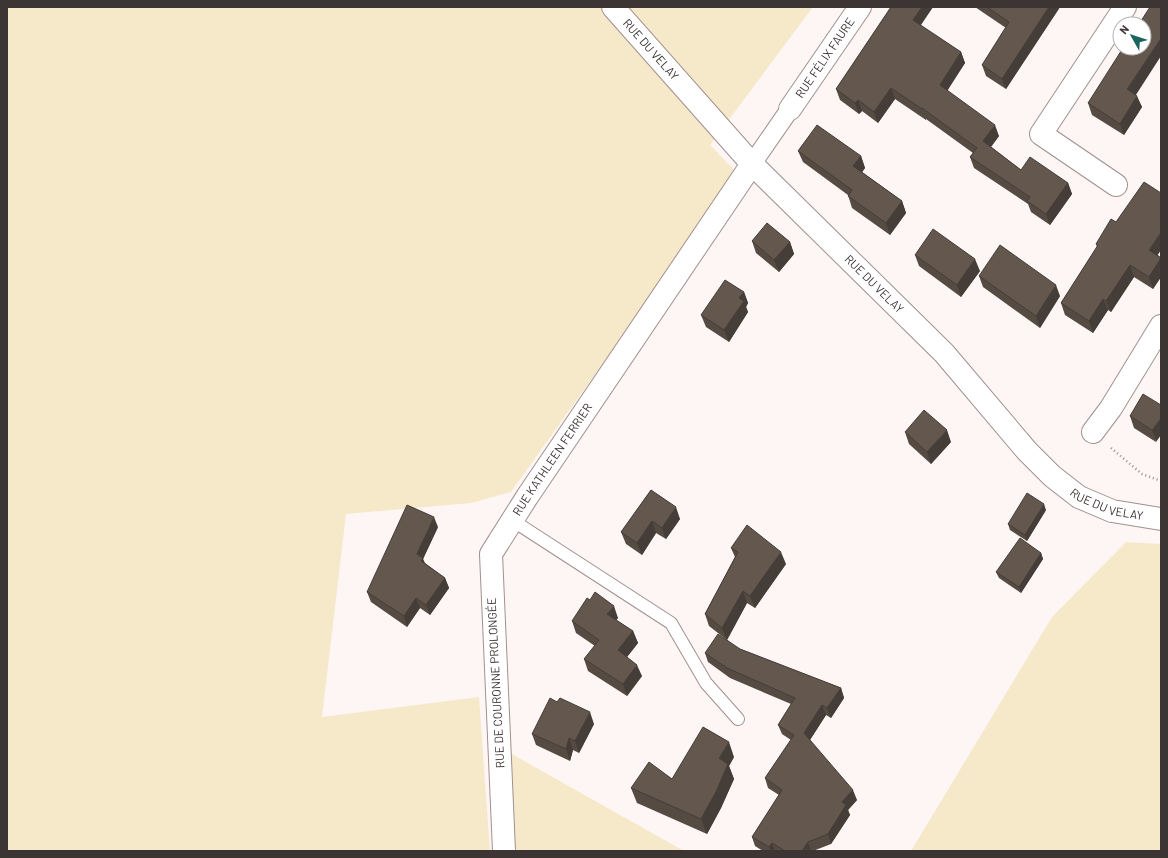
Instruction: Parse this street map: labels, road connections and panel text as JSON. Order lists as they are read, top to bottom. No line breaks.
{"streets":{"street":["RUE DU VELAY","RUE FÉLIX FAURE","RUE KATHLEEN FERRIER","RUE DE COURONNE PROLONGÉE"]},"crossings":[["RUE DU VELAY","RUE KATHLEEN FERRIER"],["RUE KATHLEEN FERRIER","RUE DE COURONNE PROLONGÉE"]],"north":"top left"}
